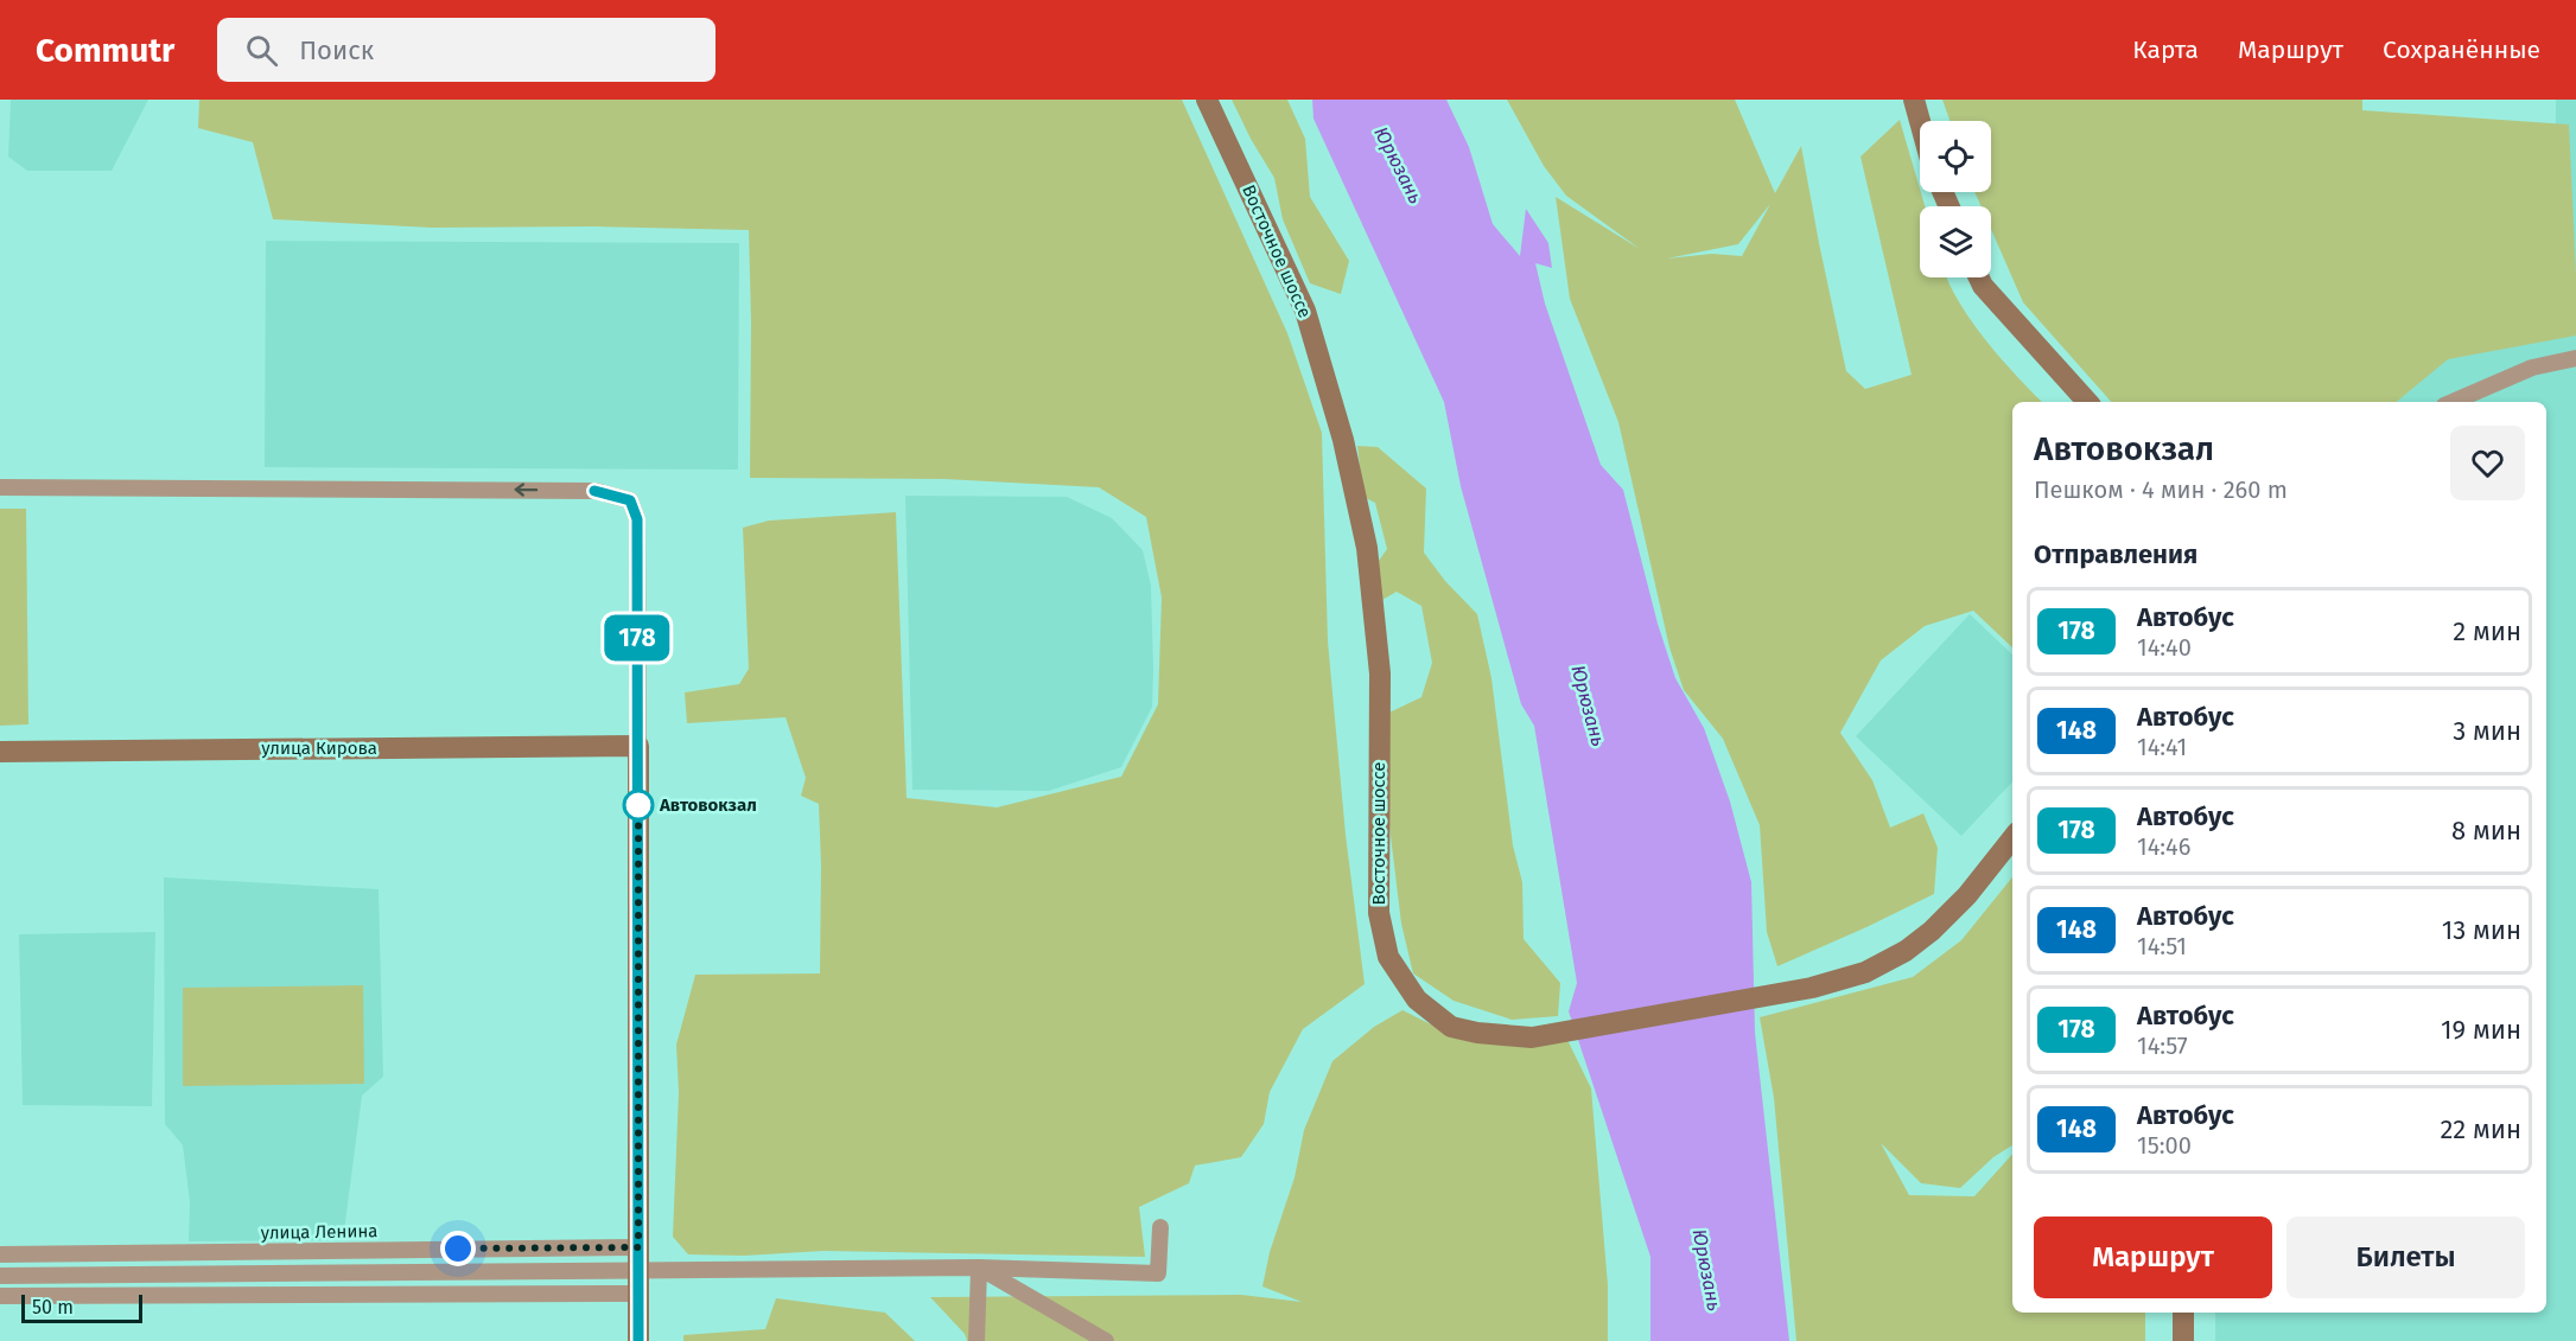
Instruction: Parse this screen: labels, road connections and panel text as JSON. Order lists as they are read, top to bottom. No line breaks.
{"streets":{"main road":["Восточное шоссе","улица Кирова"],"street":["улица Ленина"]},"water":["Юрюзань"],"places":["Автовокзал"],"lines":["bus line 178"],"scale_bar":"50 m","page":{"header":"Commutr","search":"Поиск","nav":["Карта","Маршрут","Сохранённые"],"on_map":"178","heading":[["Автовокзал","Пешком · 4 мин · 260 m"],"Отправления"],"list":[{"mark":"178","name":"Автобус","note":"14:40","value":"2 мин"},{"mark":"148","name":"Автобус","note":"14:41","value":"3 мин"},{"mark":"178","name":"Автобус","note":"14:46","value":"8 мин"},{"mark":"148","name":"Автобус","note":"14:51","value":"13 мин"},{"mark":"178","name":"Автобус","note":"14:57","value":"19 мин"},{"mark":"148","name":"Автобус","note":"15:00","value":"22 мин"}],"buttons":["Маршрут","Билеты"],"scale":"50 m"}}
